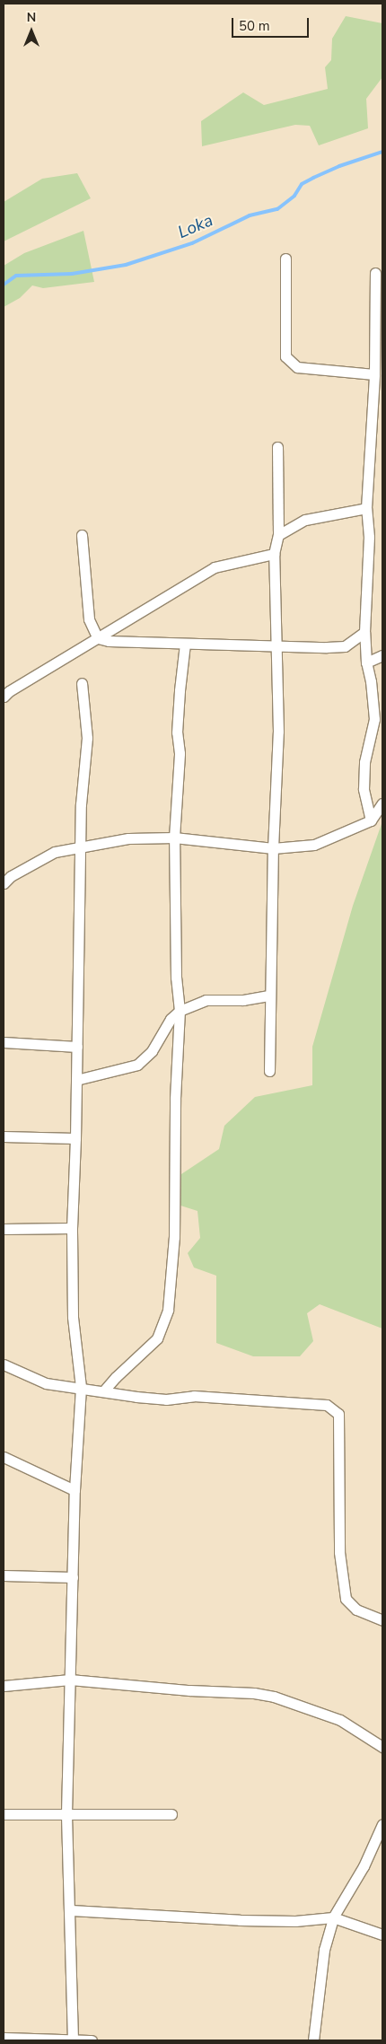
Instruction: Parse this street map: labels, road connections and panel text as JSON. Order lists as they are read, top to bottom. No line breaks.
{"water":["Loka"],"scale_bar":"50 m","north":"top"}
